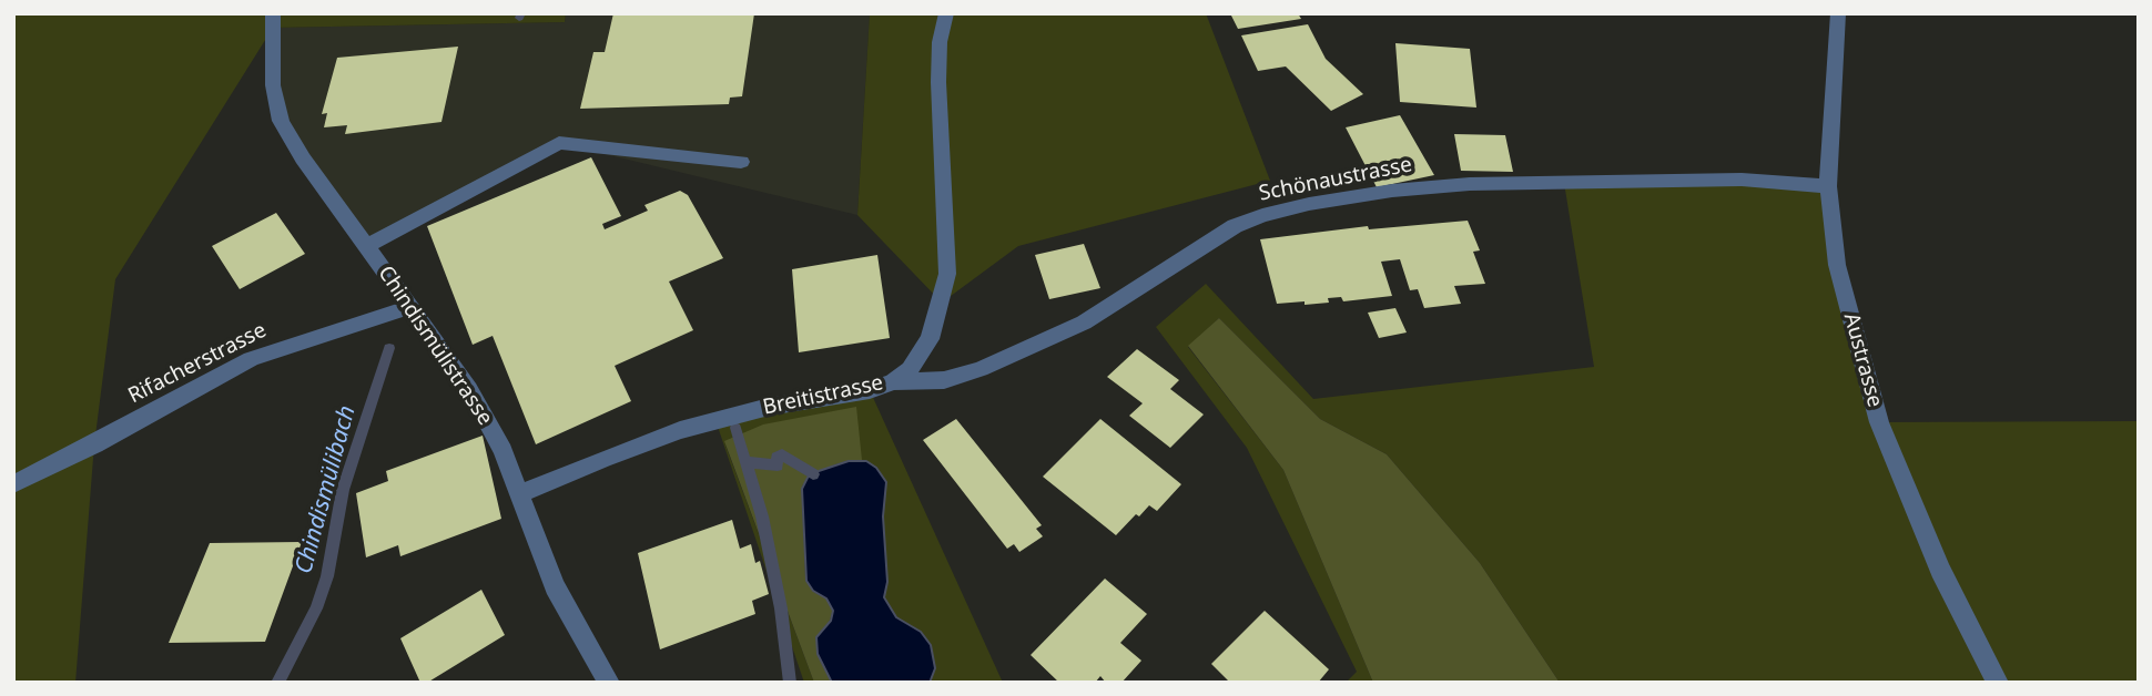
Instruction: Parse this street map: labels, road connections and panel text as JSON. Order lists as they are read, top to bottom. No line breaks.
{"streets":{"street":["Schönaustrasse","Chindismülistrasse","Austrasse","Rifacherstrasse","Breitistrasse"]},"crossings":[["Schönaustrasse","Austrasse"],["Schönaustrasse","Breitistrasse"],["Chindismülistrasse","Rifacherstrasse"],["Chindismülistrasse","Breitistrasse"]],"water":["Chindismülibach"]}
